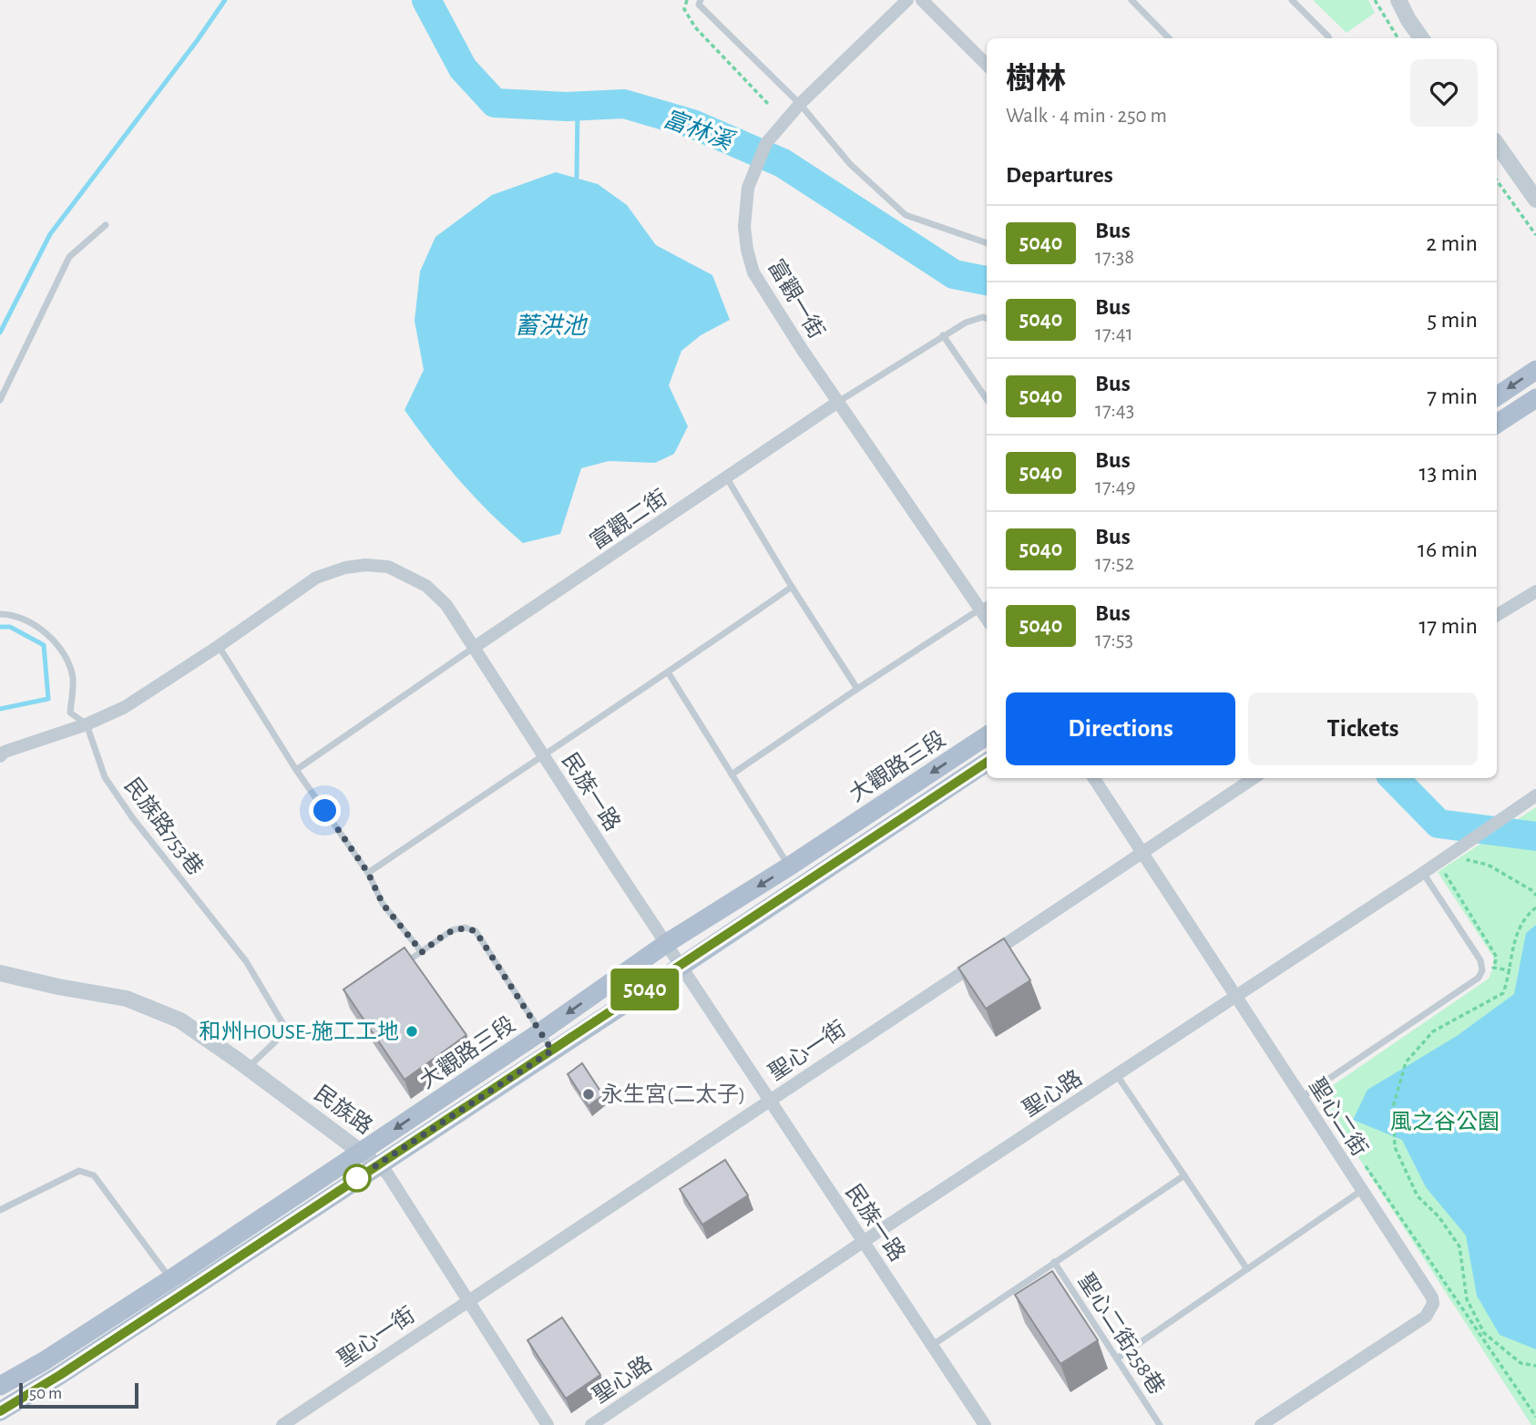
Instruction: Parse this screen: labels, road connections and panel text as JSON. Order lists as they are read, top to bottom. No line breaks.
{"streets":{"main road":["大觀路三段"],"street":["富觀一街","富觀二街","民族一路","聖心一街","聖心路","民族路","聖心二街"],"lane":["民族路753巷","聖心二街258巷"]},"crossings":[["富觀一街","富觀二街"],["富觀二街","民族一路"],["大觀路三段","民族一路"],["大觀路三段","民族路"],["民族一路","民族路753巷"],["民族一路","聖心一街"],["民族一路","聖心路"],["民族路753巷","民族路"],["聖心一街","民族路"],["聖心一街","聖心二街"],["聖心路","聖心二街"]],"water":["富林溪","蓄洪池"],"parks":["風之谷公園"],"places":["和州HOUSE-施工工地","永生宮(二太子)"],"lines":["bus line 5040"],"scale_bar":"50 m","page":{"on_map":"5040","heading":[["樹林","Walk · 4 min · 250 m"],"Departures"],"list":[{"mark":"5040","name":"Bus","note":"17:38","value":"2 min"},{"mark":"5040","name":"Bus","note":"17:41","value":"5 min"},{"mark":"5040","name":"Bus","note":"17:43","value":"7 min"},{"mark":"5040","name":"Bus","note":"17:49","value":"13 min"},{"mark":"5040","name":"Bus","note":"17:52","value":"16 min"},{"mark":"5040","name":"Bus","note":"17:53","value":"17 min"}],"buttons":["Directions","Tickets"],"scale":"50 m"}}
